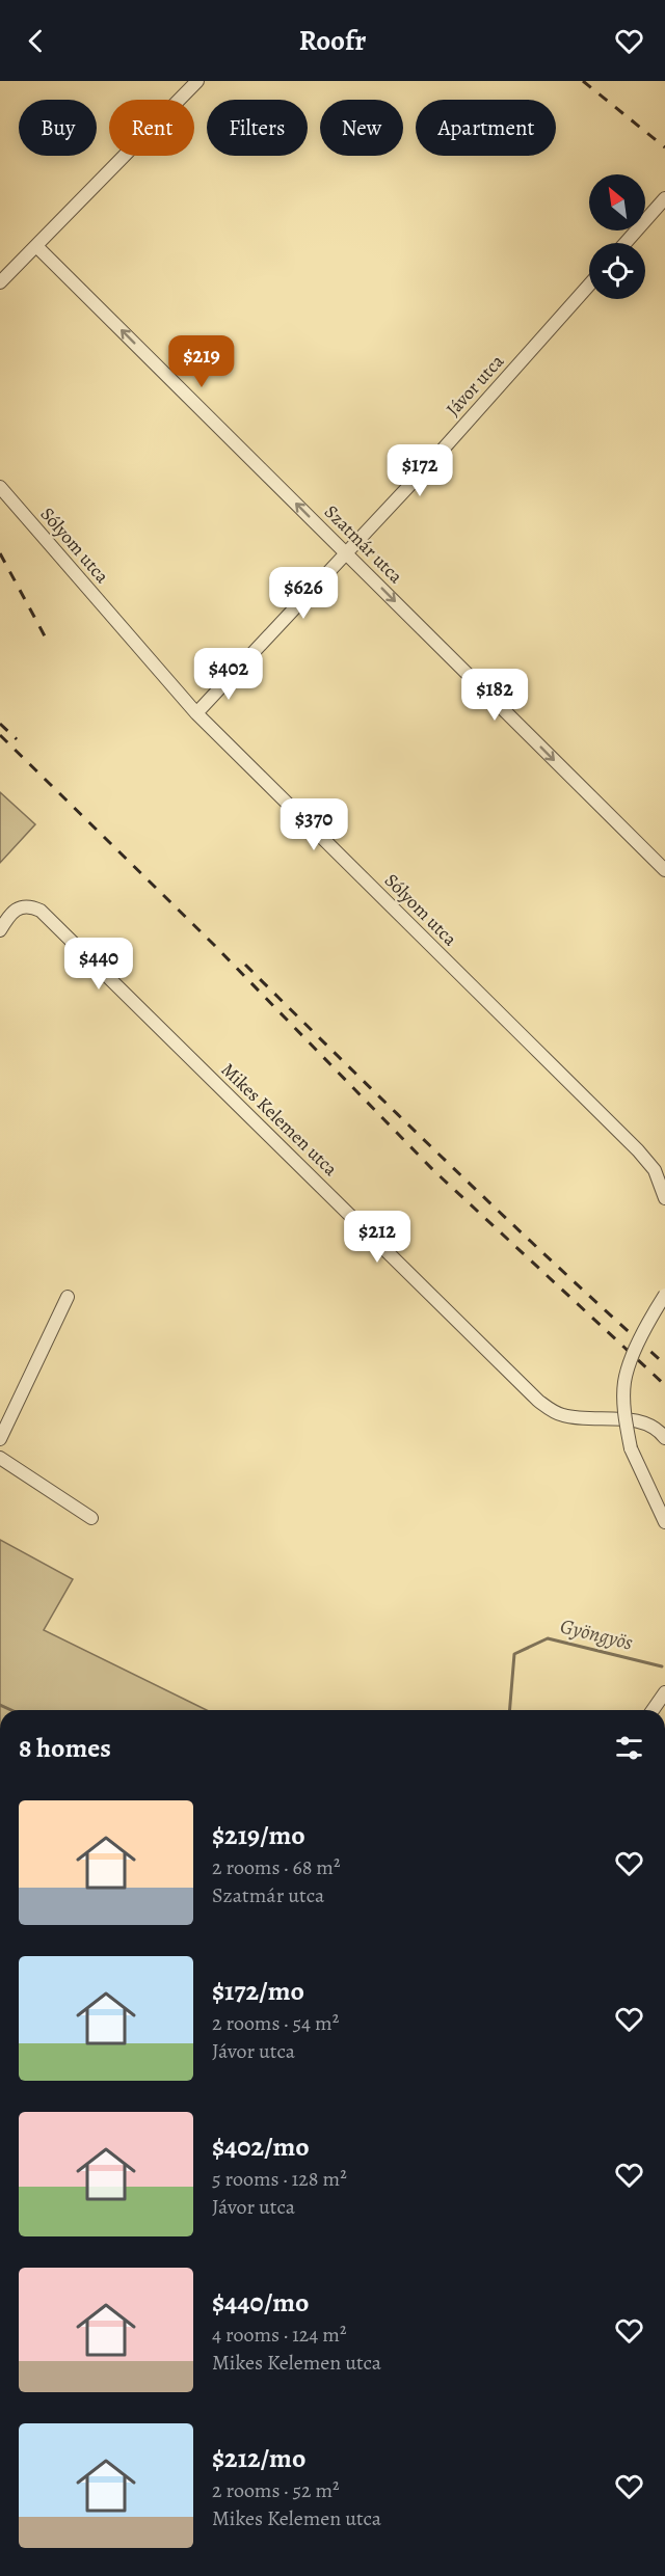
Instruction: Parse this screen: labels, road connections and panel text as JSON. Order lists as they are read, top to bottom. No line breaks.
{"streets":{"street":["Jávor utca","Szatmár utca","Sólyom utca","Mikes Kelemen utca"]},"crossings":[["Jávor utca","Szatmár utca"],["Jávor utca","Sólyom utca"]],"water":["Gyöngyös"],"north":"top left","page":{"header":"Roofr","chip":["Buy","Rent","Filters","New","Apartment"],"price":["$219","$172","$626","$402","$182","$370","$440","$212"],"heading":"8 homes","list":[{"name":"$219/mo","note":"2 rooms · 68 m² · Szatmár utca"},{"name":"$172/mo","note":"2 rooms · 54 m² · Jávor utca"},{"name":"$402/mo","note":"5 rooms · 128 m² · Jávor utca"},{"name":"$440/mo","note":"4 rooms · 124 m² · Mikes Kelemen utca"},{"name":"$212/mo","note":"2 rooms · 52 m² · Mikes Kelemen utca"}]}}
